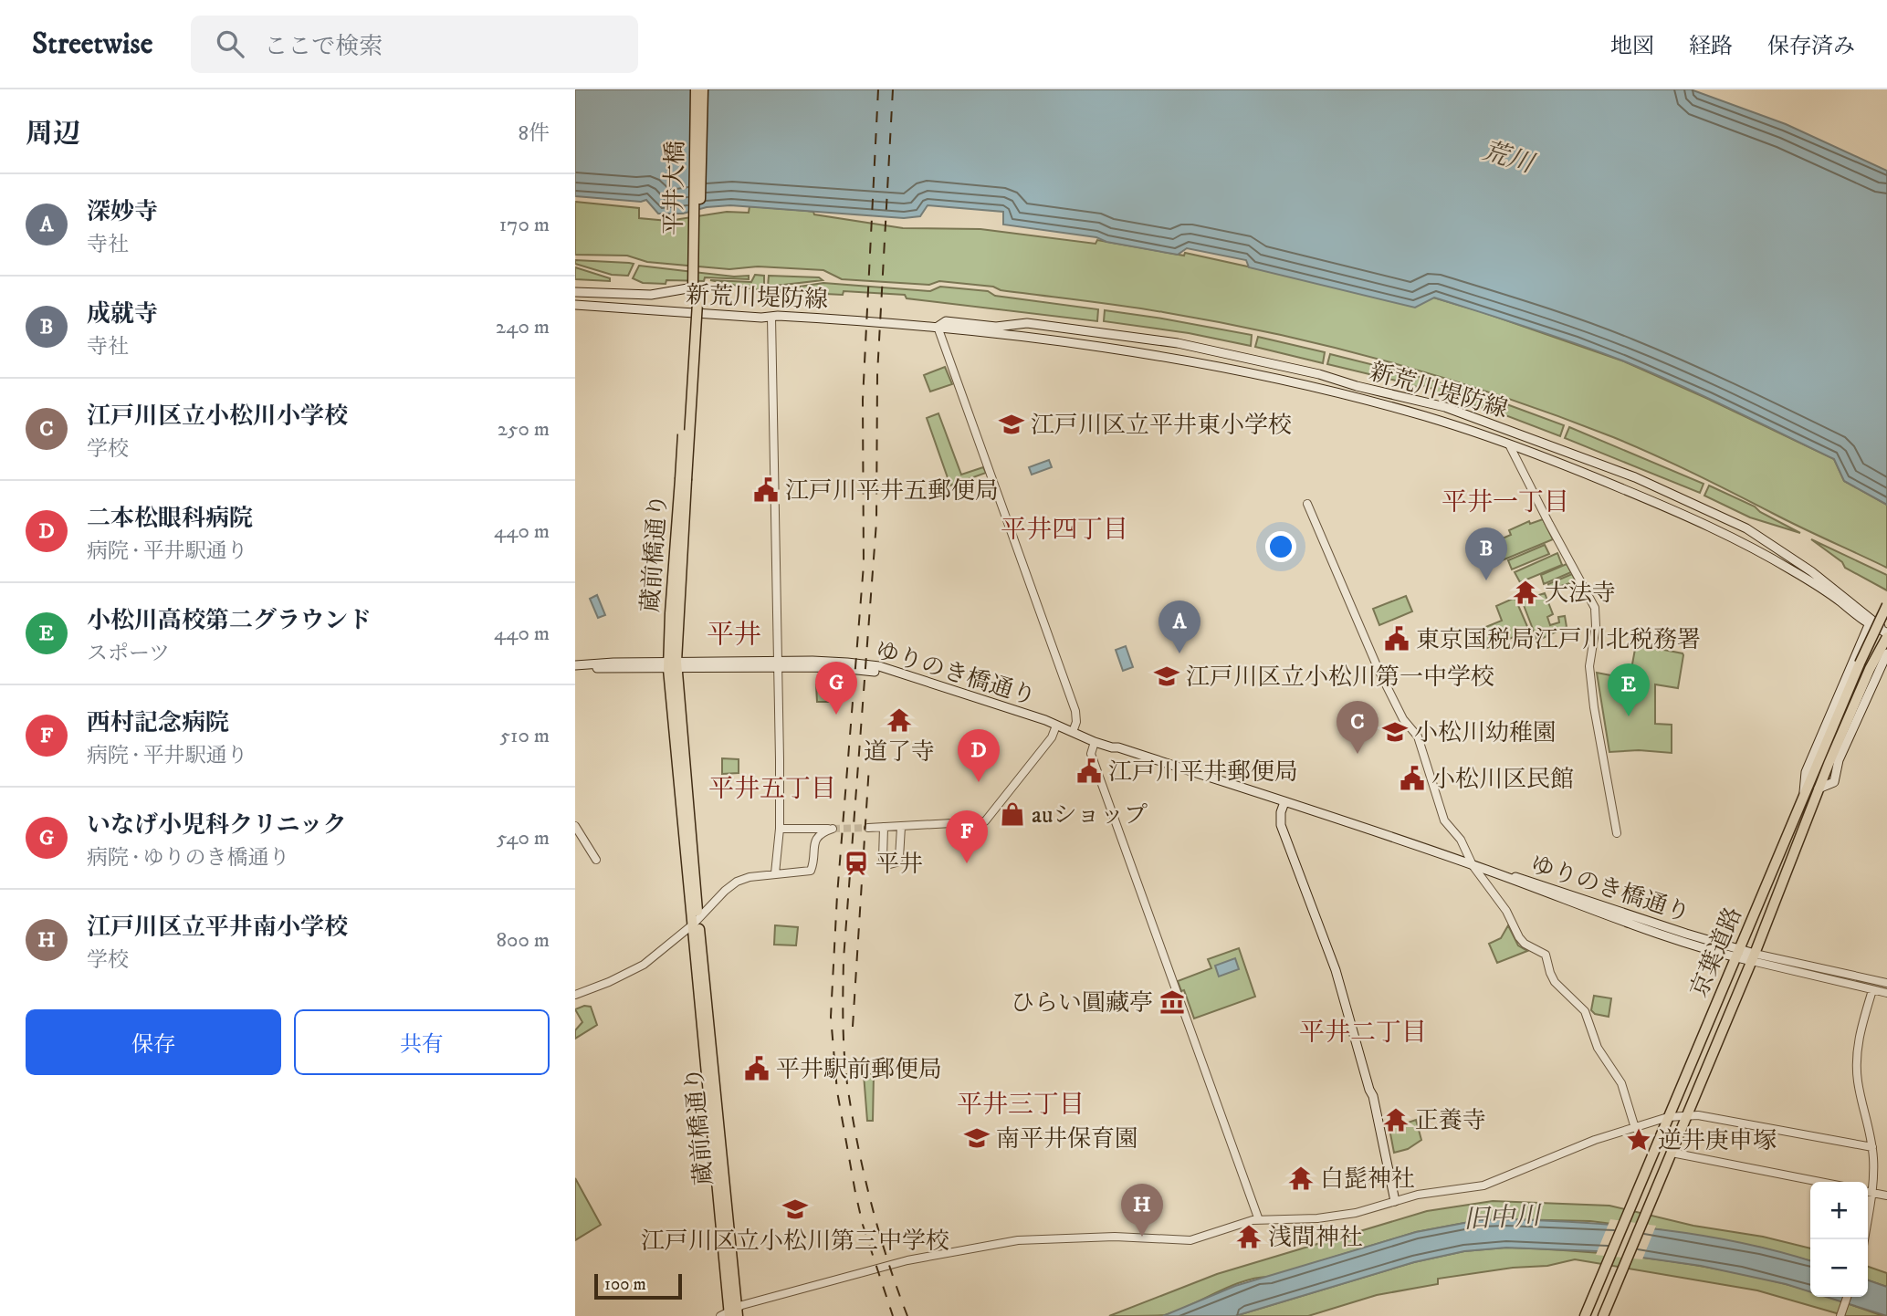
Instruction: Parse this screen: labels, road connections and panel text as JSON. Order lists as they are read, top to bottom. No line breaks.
{"streets":{"main road":["平井大橋","新荒川堤防線","蔵前橋通り","ゆりのき橋通り","京葉道路"]},"crossings":[["平井大橋","新荒川堤防線"],["平井大橋","蔵前橋通り"],["新荒川堤防線","蔵前橋通り"],["新荒川堤防線","京葉道路"],["蔵前橋通り","ゆりのき橋通り"],["ゆりのき橋通り","京葉道路"]],"districts":["平井一丁目","平井四丁目","平井","平井五丁目","平井二丁目","平井三丁目"],"water":["荒川","旧中川"],"places":{"school or university":["江戸川区立平井東小学校","江戸川区立小松川第一中学校","小松川幼稚園","南平井保育園","江戸川区立小松川第三中学校"],"public building":["江戸川平井五郵便局","東京国税局江戸川北税務署","江戸川平井郵便局","小松川区民館","平井駅前郵便局"],"temple":["大法寺","道了寺","正養寺","白髭神社","浅間神社"],"shop":["auショップ"],"station":["平井"],"museum":["ひらい圓藏亭"],"place":["逆井庚申塚"]},"scale_bar":"100 m","page":{"header":"Streetwise","search":"ここで検索","nav":["地図","経路","保存済み"],"heading":["周辺","8件"],"list":[{"mark":"A","name":"深妙寺","note":"寺社","value":"170 m"},{"mark":"B","name":"成就寺","note":"寺社","value":"240 m"},{"mark":"C","name":"江戸川区立小松川小学校","note":"学校","value":"250 m"},{"mark":"D","name":"二本松眼科病院","note":"病院 · 平井駅通り","value":"440 m"},{"mark":"E","name":"小松川高校第二グラウンド","note":"スポーツ","value":"440 m"},{"mark":"F","name":"西村記念病院","note":"病院 · 平井駅通り","value":"510 m"},{"mark":"G","name":"いなげ小児科クリニック","note":"病院 · ゆりのき橋通り","value":"540 m"},{"mark":"H","name":"江戸川区立平井南小学校","note":"学校","value":"800 m"}],"pins":["B","A","G","E","C","D","F","H"],"buttons":["保存","共有"],"map_buttons":["+","−"],"scale":"100 m"}}
